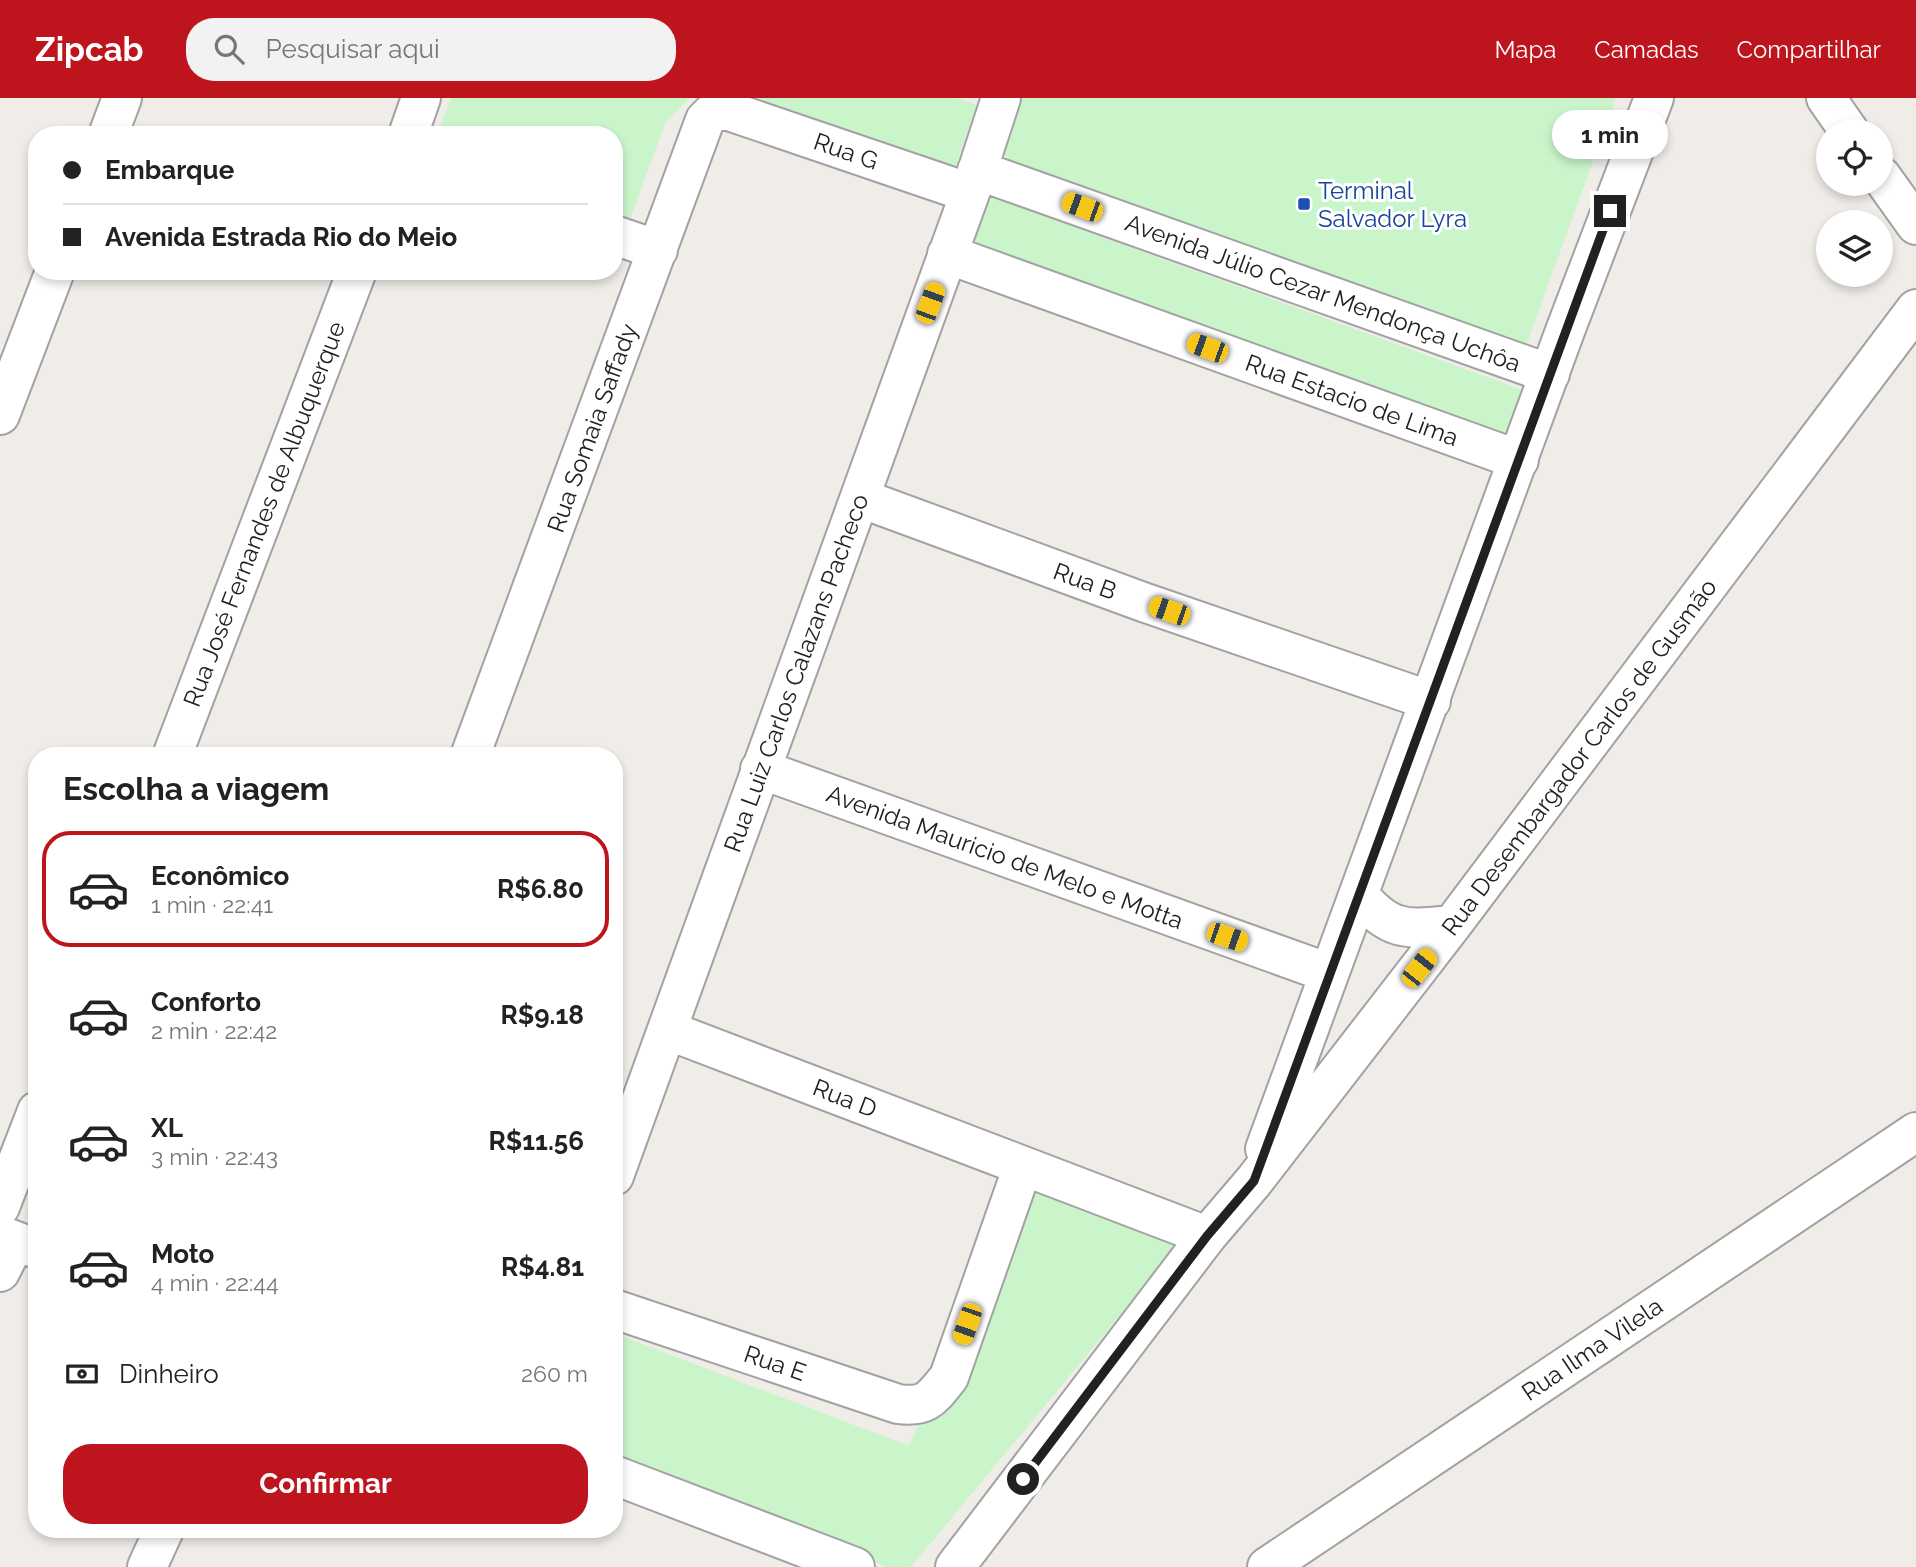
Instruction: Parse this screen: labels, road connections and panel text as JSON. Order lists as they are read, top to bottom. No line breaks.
{"streets":{"street":["Rua G","Avenida Júlio Cezar Mendonça Uchôa","Rua Estacio de Lima","Rua Somaia Saffady","Rua José Fernandes de Albuquerque","Rua B","Rua Luiz Carlos Calazans Pacheco","Rua Desembargador Carlos de Gusmão","Avenida Mauricio de Melo e Motta","Rua D","Rua Ilma Vilela","Rua E"]},"crossings":[["Rua G","Avenida Júlio Cezar Mendonça Uchôa"],["Rua G","Rua Somaia Saffady"],["Rua G","Rua Luiz Carlos Calazans Pacheco"],["Avenida Júlio Cezar Mendonça Uchôa","Rua Luiz Carlos Calazans Pacheco"],["Rua Estacio de Lima","Rua Luiz Carlos Calazans Pacheco"],["Rua B","Rua Luiz Carlos Calazans Pacheco"],["Rua Luiz Carlos Calazans Pacheco","Avenida Mauricio de Melo e Motta"],["Rua Luiz Carlos Calazans Pacheco","Rua D"],["Rua Desembargador Carlos de Gusmão","Rua D"],["Rua D","Rua E"]],"places":{"transit":["Terminal Salvador Lyra"]},"page":{"header":"Zipcab","search":"Pesquisar aqui","nav":["Mapa","Camadas","Compartilhar"],"bubble":"1 min","banner":["Embarque","Avenida Estrada Rio do Meio"],"heading":"Escolha a viagem","list":[{"name":"Econômico","note":"1 min · 22:41","value":"R$6.80"},{"name":"Conforto","note":"2 min · 22:42","value":"R$9.18"},{"name":"XL","note":"3 min · 22:43","value":"R$11.56"},{"name":"Moto","note":"4 min · 22:44","value":"R$4.81"}],"pay":["Dinheiro","260 m"],"buttons":"Confirmar"}}
